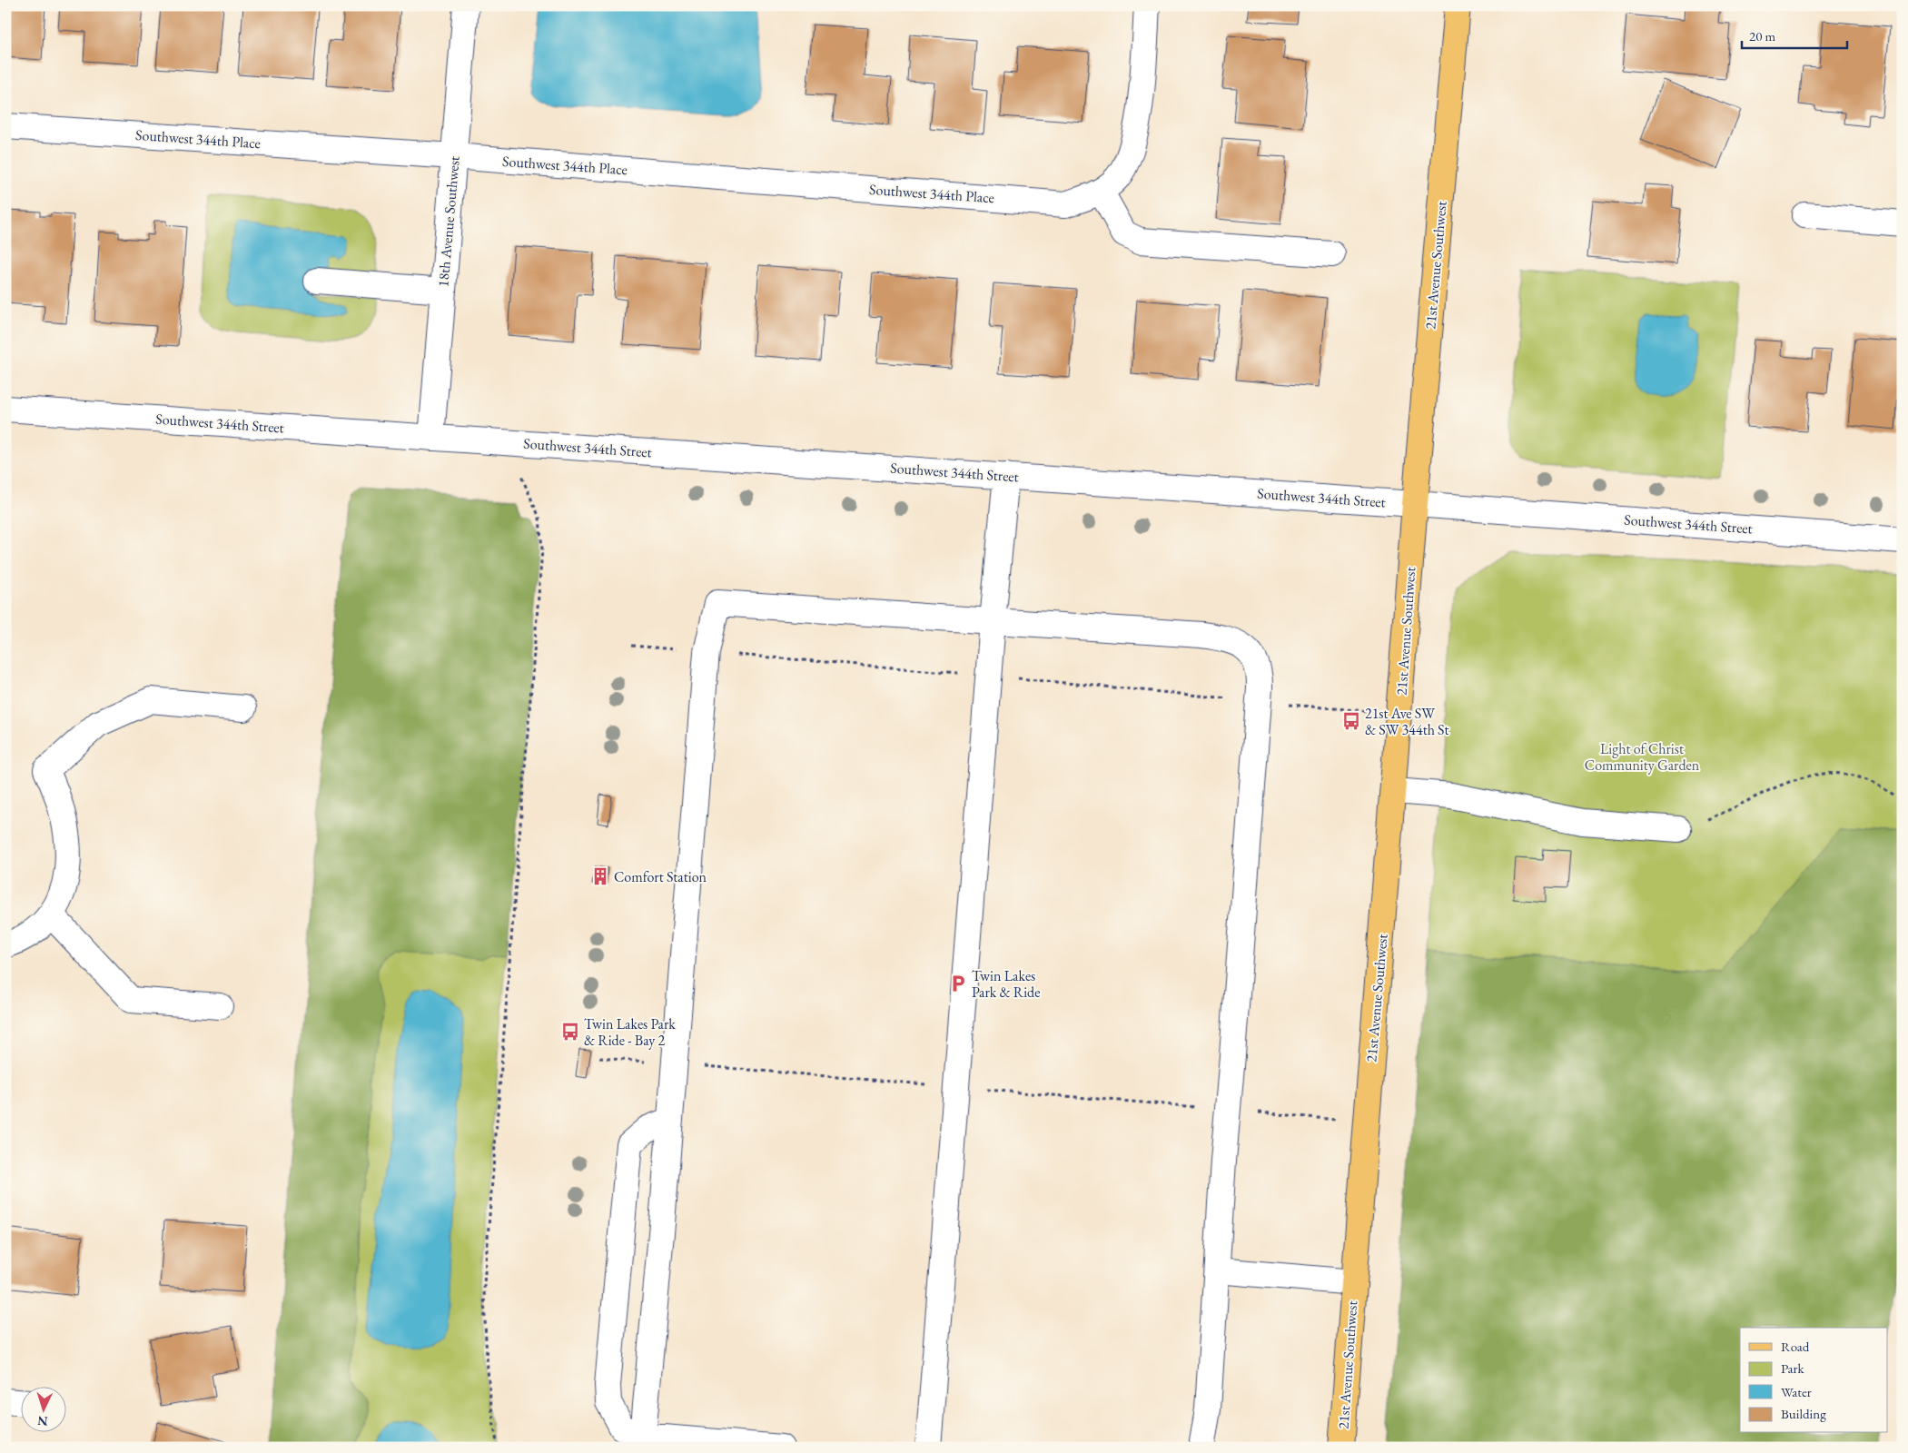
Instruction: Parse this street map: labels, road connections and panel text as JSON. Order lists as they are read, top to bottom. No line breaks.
{"streets":{"main road":["21st Avenue Southwest"],"street":["Southwest 344th Place","18th Avenue Southwest","Southwest 344th Street"]},"crossings":[["Southwest 344th Place","18th Avenue Southwest"],["18th Avenue Southwest","Southwest 344th Street"],["21st Avenue Southwest","Southwest 344th Street"]],"parks":["Light of Christ Community Garden"],"places":{"bus stop":["21st Ave SW & SW 344th St","Twin Lakes Park & Ride - Bay 2"],"building":["Comfort Station"],"parking":["Twin Lakes Park & Ride"]},"legend":["Road","Park","Water","Building"],"scale_bar":"20 m","north":"bottom"}
